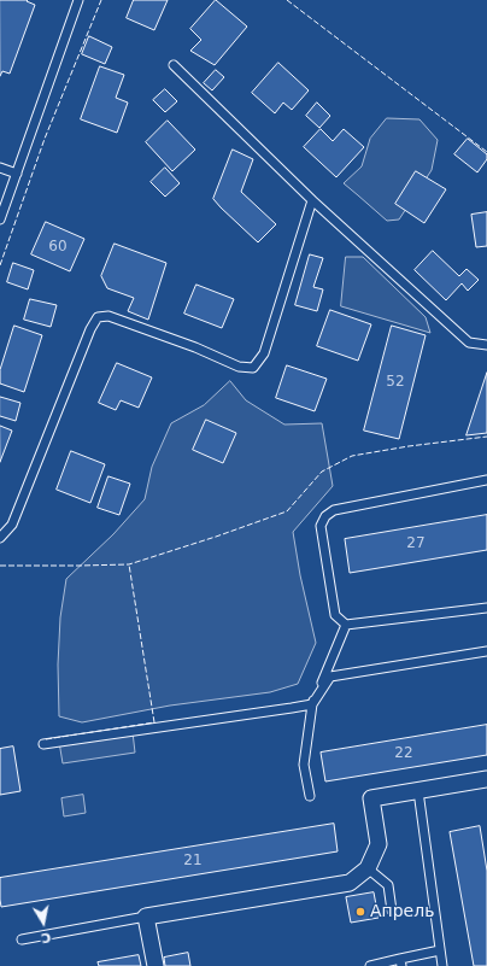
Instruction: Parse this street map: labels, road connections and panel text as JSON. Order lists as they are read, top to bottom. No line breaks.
{"places":["Апрель"],"house_numbers":["60","52","27","22","21"],"north":"bottom"}
